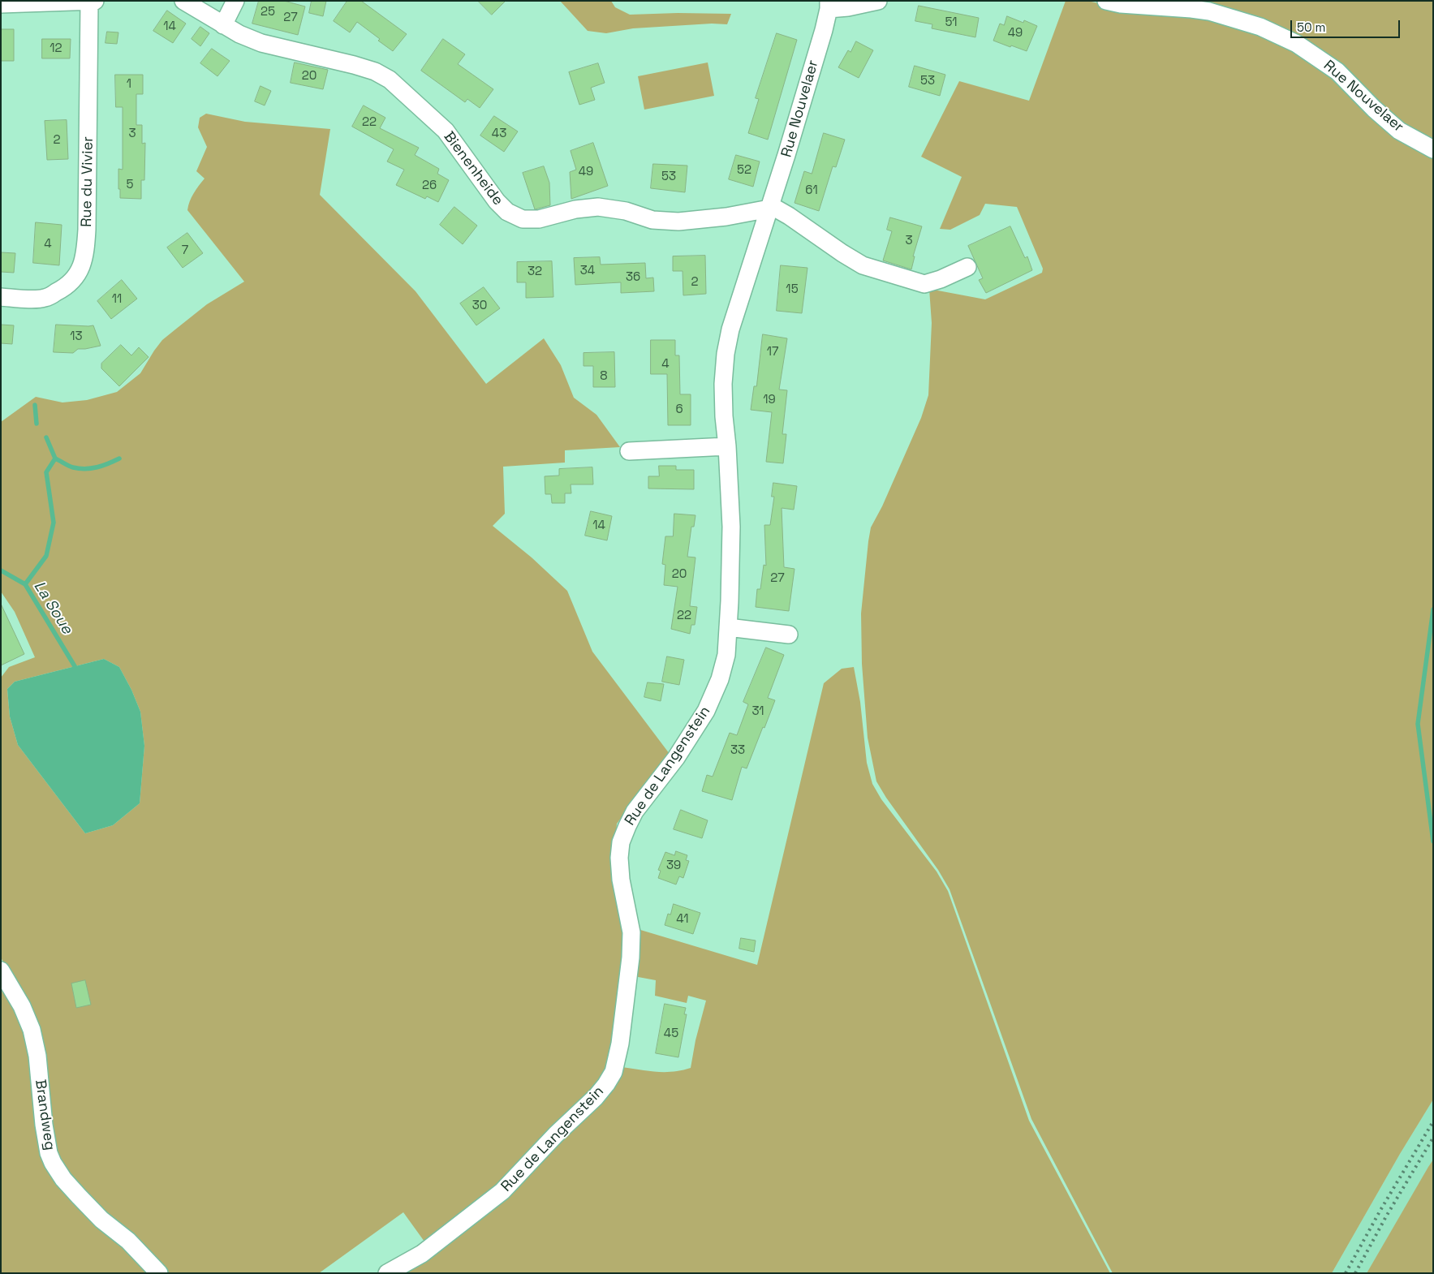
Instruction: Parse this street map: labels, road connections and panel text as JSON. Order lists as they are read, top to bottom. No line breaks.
{"streets":{"street":["Rue Nouvelaer","Bienenheide","Rue du Vivier","Rue de Langenstein","Brandweg"]},"crossings":[["Rue Nouvelaer","Bienenheide"],["Rue Nouvelaer","Rue de Langenstein"],["Bienenheide","Rue de Langenstein"]],"water":["La Soue"],"house_numbers":["25","27","51","14","49","12","20","53","1","22","3","43","2","52","49","53","5","26","61","3","4","7","34","32","36","2","15","11","30","13","17","4","8","19","6","14","20","27","22","31","33","39","41","45"],"scale_bar":"50 m"}
